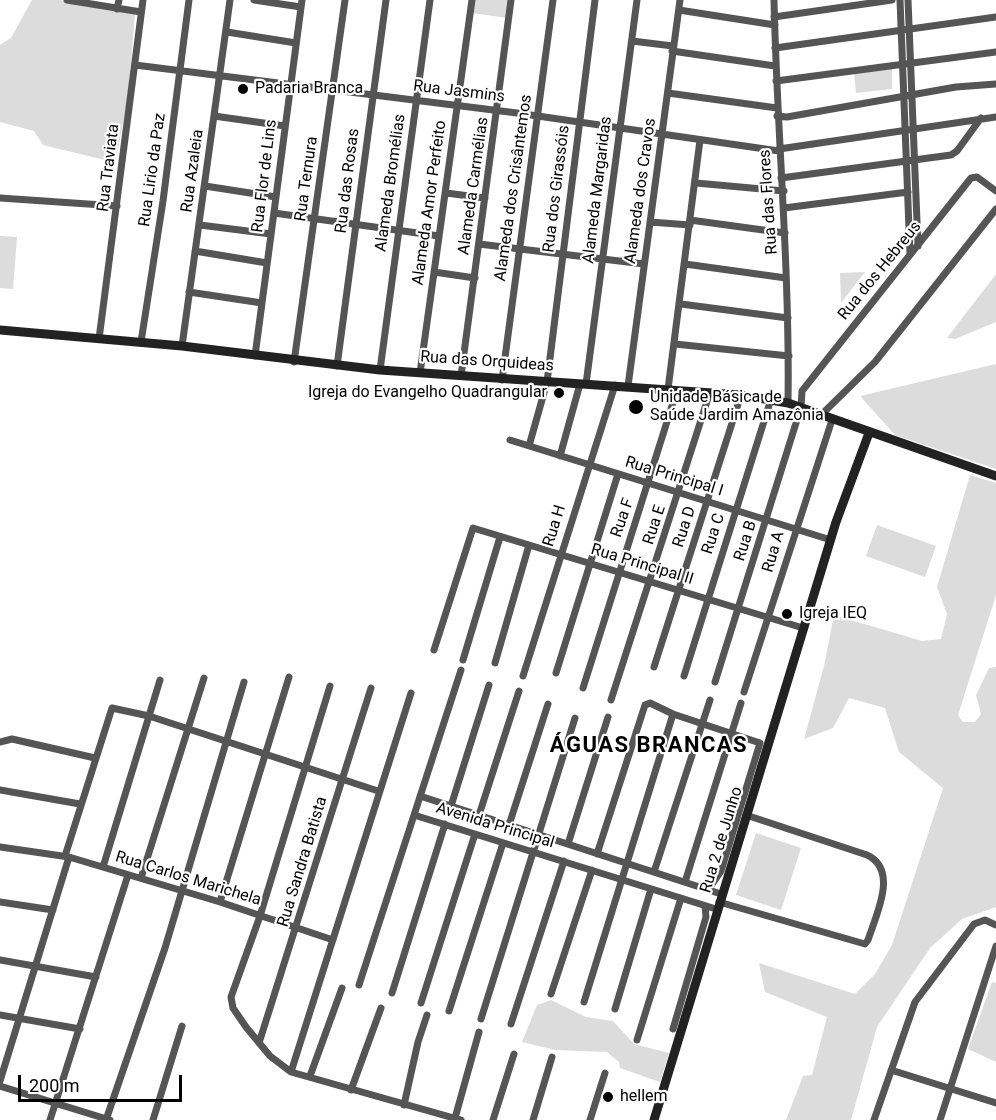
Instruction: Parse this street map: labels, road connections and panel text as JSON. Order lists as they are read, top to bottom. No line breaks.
{"streets":{"street":["Rua Jasmins","Rua Traviata","Rua Lirio da Paz","Rua Azaleia","Rua Flor de Lins","Rua Ternura","Rua das Rosas","Alameda Bromélias","Alameda Carmélias","Alameda dos Crisântemos","Rua dos Girassóis","Alameda Margaridas","Alameda dos Cravos","Rua das Flores","Alameda Amor Perfeito","Rua dos Hebreus","Rua das Orquideas","Rua Principal I","Rua F","Rua E","Rua H","Rua D","Rua C","Rua B","Rua A","Rua Principal II","Avenida Principal","Rua 2 de Junho","Rua Sandra Batista","Rua Carlos Marichela"]},"crossings":[["Rua Jasmins","Rua Traviata"],["Rua Jasmins","Rua Lirio da Paz"],["Rua Jasmins","Rua Azaleia"],["Rua Jasmins","Rua Flor de Lins"],["Rua Jasmins","Rua Ternura"],["Rua Jasmins","Rua das Rosas"],["Rua Jasmins","Alameda Bromélias"],["Rua Jasmins","Alameda Carmélias"],["Rua Jasmins","Alameda dos Crisântemos"],["Rua Jasmins","Rua dos Girassóis"],["Rua Jasmins","Alameda Margaridas"],["Rua Jasmins","Alameda dos Cravos"],["Rua Jasmins","Rua das Flores"],["Rua Jasmins","Alameda Amor Perfeito"],["Rua Jasmins","Rua F"],["Rua Traviata","Rua das Orquideas"],["Rua Lirio da Paz","Rua das Orquideas"],["Rua Azaleia","Rua das Orquideas"],["Rua Flor de Lins","Rua das Orquideas"],["Rua Ternura","Rua das Orquideas"],["Rua das Rosas","Rua das Orquideas"],["Alameda Bromélias","Rua das Orquideas"],["Alameda Carmélias","Rua das Orquideas"],["Alameda dos Crisântemos","Rua das Orquideas"],["Rua dos Girassóis","Rua das Orquideas"],["Rua dos Girassóis","Rua Principal I"],["Alameda Margaridas","Rua das Orquideas"],["Alameda Margaridas","Rua Principal I"],["Alameda dos Cravos","Rua das Orquideas"],["Rua das Flores","Rua das Orquideas"],["Alameda Amor Perfeito","Rua das Orquideas"],["Rua dos Hebreus","Rua das Orquideas"],["Rua dos Hebreus","Rua B"],["Rua das Orquideas","Rua F"],["Rua das Orquideas","Rua E"],["Rua das Orquideas","Rua H"],["Rua das Orquideas","Rua D"],["Rua das Orquideas","Rua C"],["Rua das Orquideas","Rua B"],["Rua das Orquideas","Rua A"],["Rua das Orquideas","Rua 2 de Junho"],["Rua Principal I","Rua F"],["Rua Principal I","Rua E"],["Rua Principal I","Rua H"],["Rua Principal I","Rua D"],["Rua Principal I","Rua C"],["Rua Principal I","Rua B"],["Rua Principal I","Rua A"],["Rua Principal I","Rua 2 de Junho"],["Rua F","Rua Principal II"],["Rua E","Rua Principal II"],["Rua H","Rua Principal II"],["Rua D","Rua Principal II"],["Rua C","Rua Principal II"],["Rua B","Rua Principal II"],["Rua A","Rua Principal II"],["Rua Principal II","Rua 2 de Junho"],["Avenida Principal","Rua 2 de Junho"],["Rua Sandra Batista","Rua Carlos Marichela"]],"districts":["ÁGUAS BRANCAS"],"places":["Padaria Branca","Igreja do Evangelho Quadrangular","Unidade Básica de Saúde Jardim Amazônia","Igreja IEQ","hellem"],"scale_bar":"200 m"}
